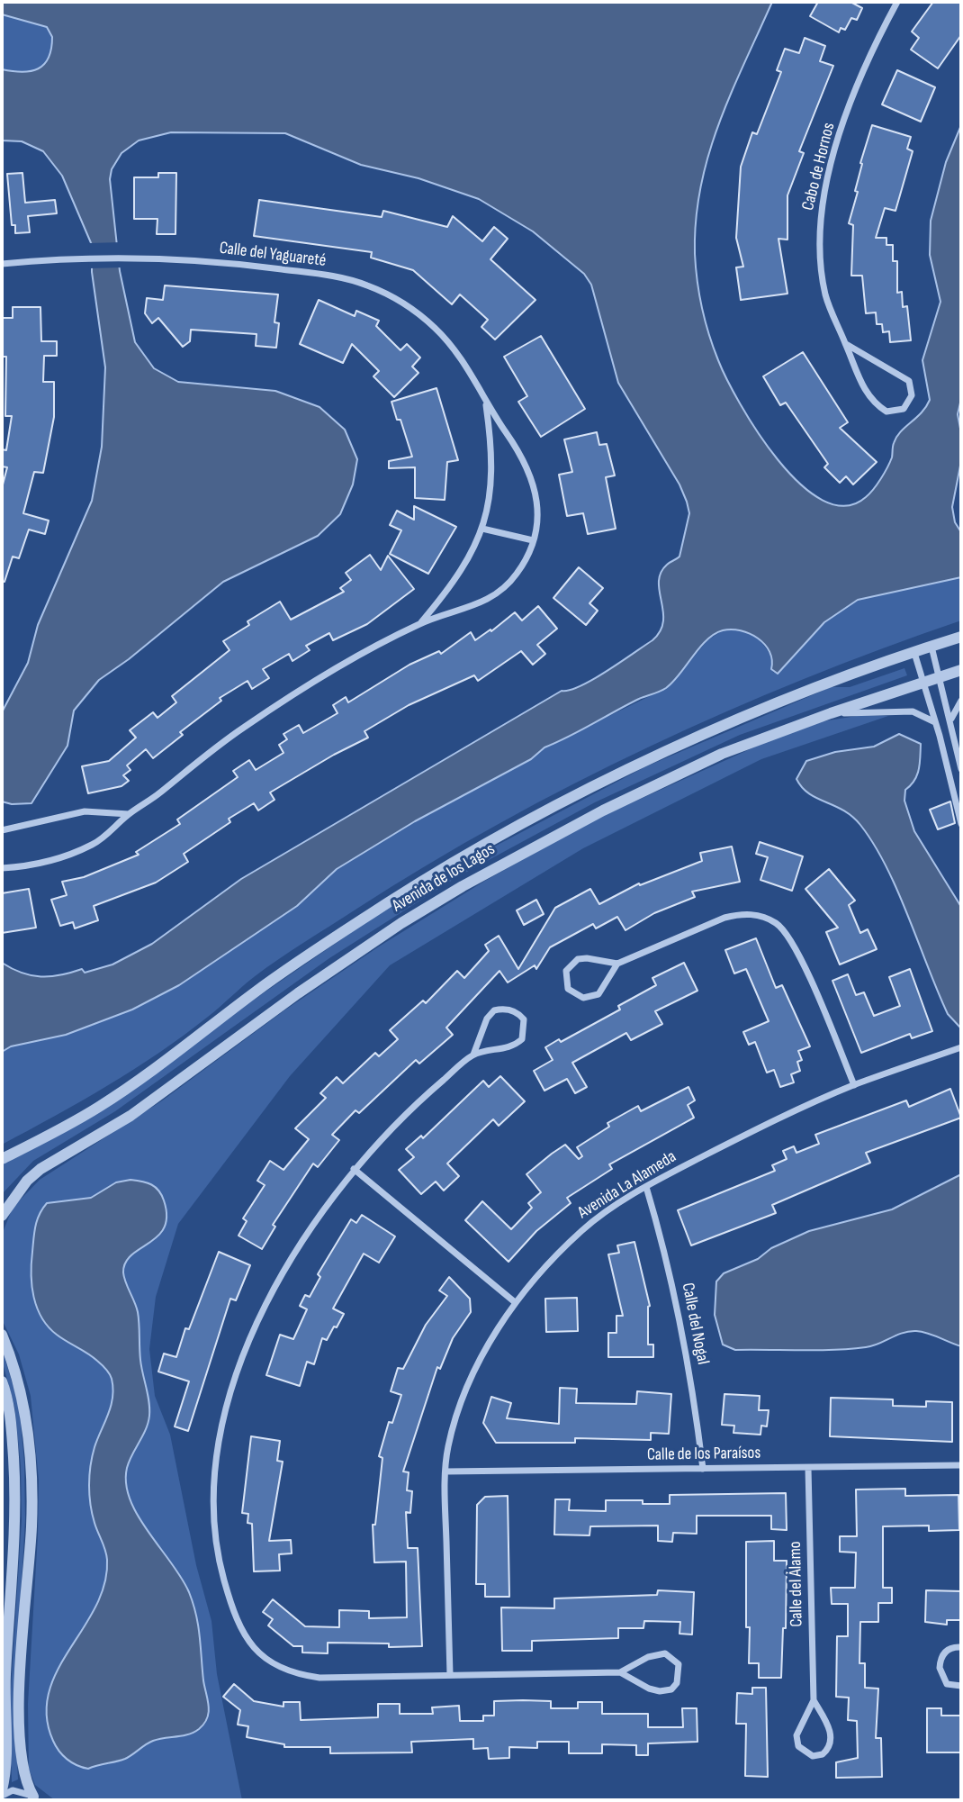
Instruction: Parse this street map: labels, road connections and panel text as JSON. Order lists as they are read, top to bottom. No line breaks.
{"streets":{"street":["Cabo de Hornos","Calle del Yaguareté","Avenida de los Lagos","Avenida La Alameda","Calle del Nogal","Calle de los Paraísos","Calle del Álamo"]},"crossings":[["Avenida La Alameda","Calle del Nogal"],["Avenida La Alameda","Calle de los Paraísos"],["Calle del Nogal","Calle de los Paraísos"],["Calle de los Paraísos","Calle del Álamo"]]}
